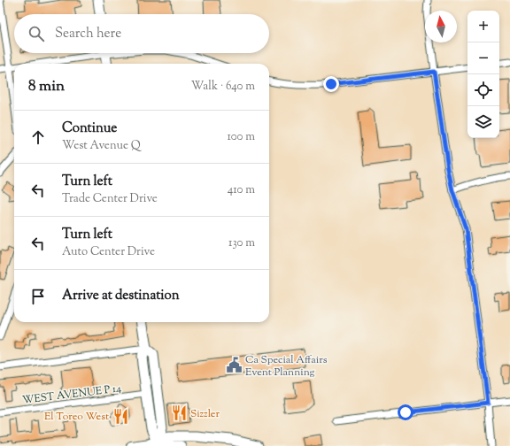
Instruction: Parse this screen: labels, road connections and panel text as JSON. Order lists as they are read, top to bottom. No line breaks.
{"streets":{"street":["WEST AVENUE P 14"]},"places":{"public building":["Ca Special Affairs Event Planning"],"restaurant":["Sizzler","El Toreo West"]},"north":"top","page":{"map_buttons":["+","−"],"search":"Search here","heading":["8 min","Walk · 640 m"],"list":[["Continue","West Avenue Q","100 m"],["Turn left","Trade Center Drive","410 m"],["Turn left","Auto Center Drive","130 m"],"Arrive at destination"]}}
